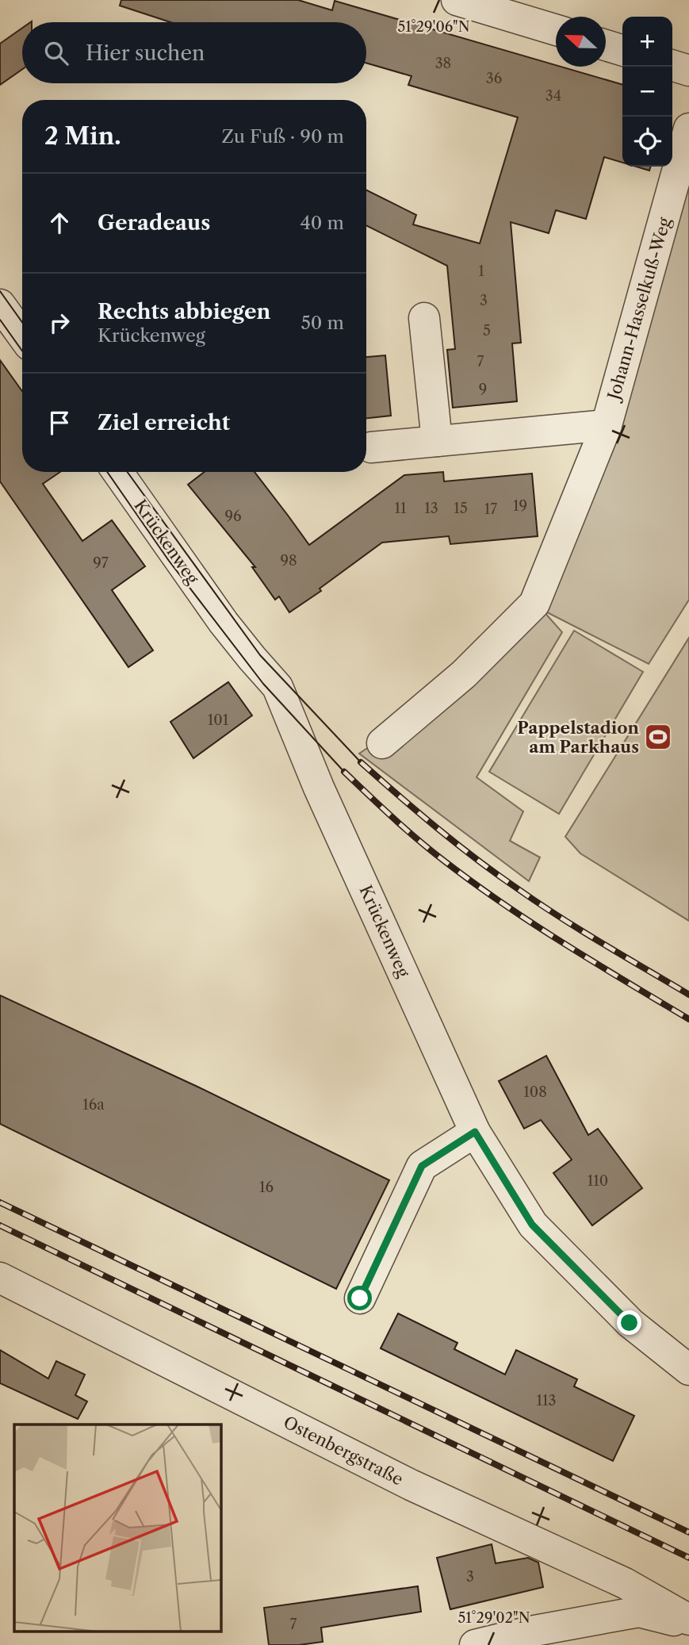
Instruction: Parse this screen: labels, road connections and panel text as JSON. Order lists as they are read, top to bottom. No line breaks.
{"streets":{"street":["Johann-Hasselkuß-Weg","Krückenweg","Ostenbergstraße"]},"places":{"sports":["Pappelstadion am Parkhaus"]},"house_numbers":["38","36","34","1","3","5","7","9","19","11","13","15","17","96","98","97","101","108","16a","110","16","113","3","7"],"north":"left","page":{"map_buttons":["+","−"],"search":"Hier suchen","heading":["2 Min.","Zu Fuß · 90 m"],"list":[["Geradeaus","40 m"],["Rechts abbiegen","Krückenweg","50 m"],"Ziel erreicht"]},"coordinates":["51°29'06\"N","51°29'02\"N"]}
